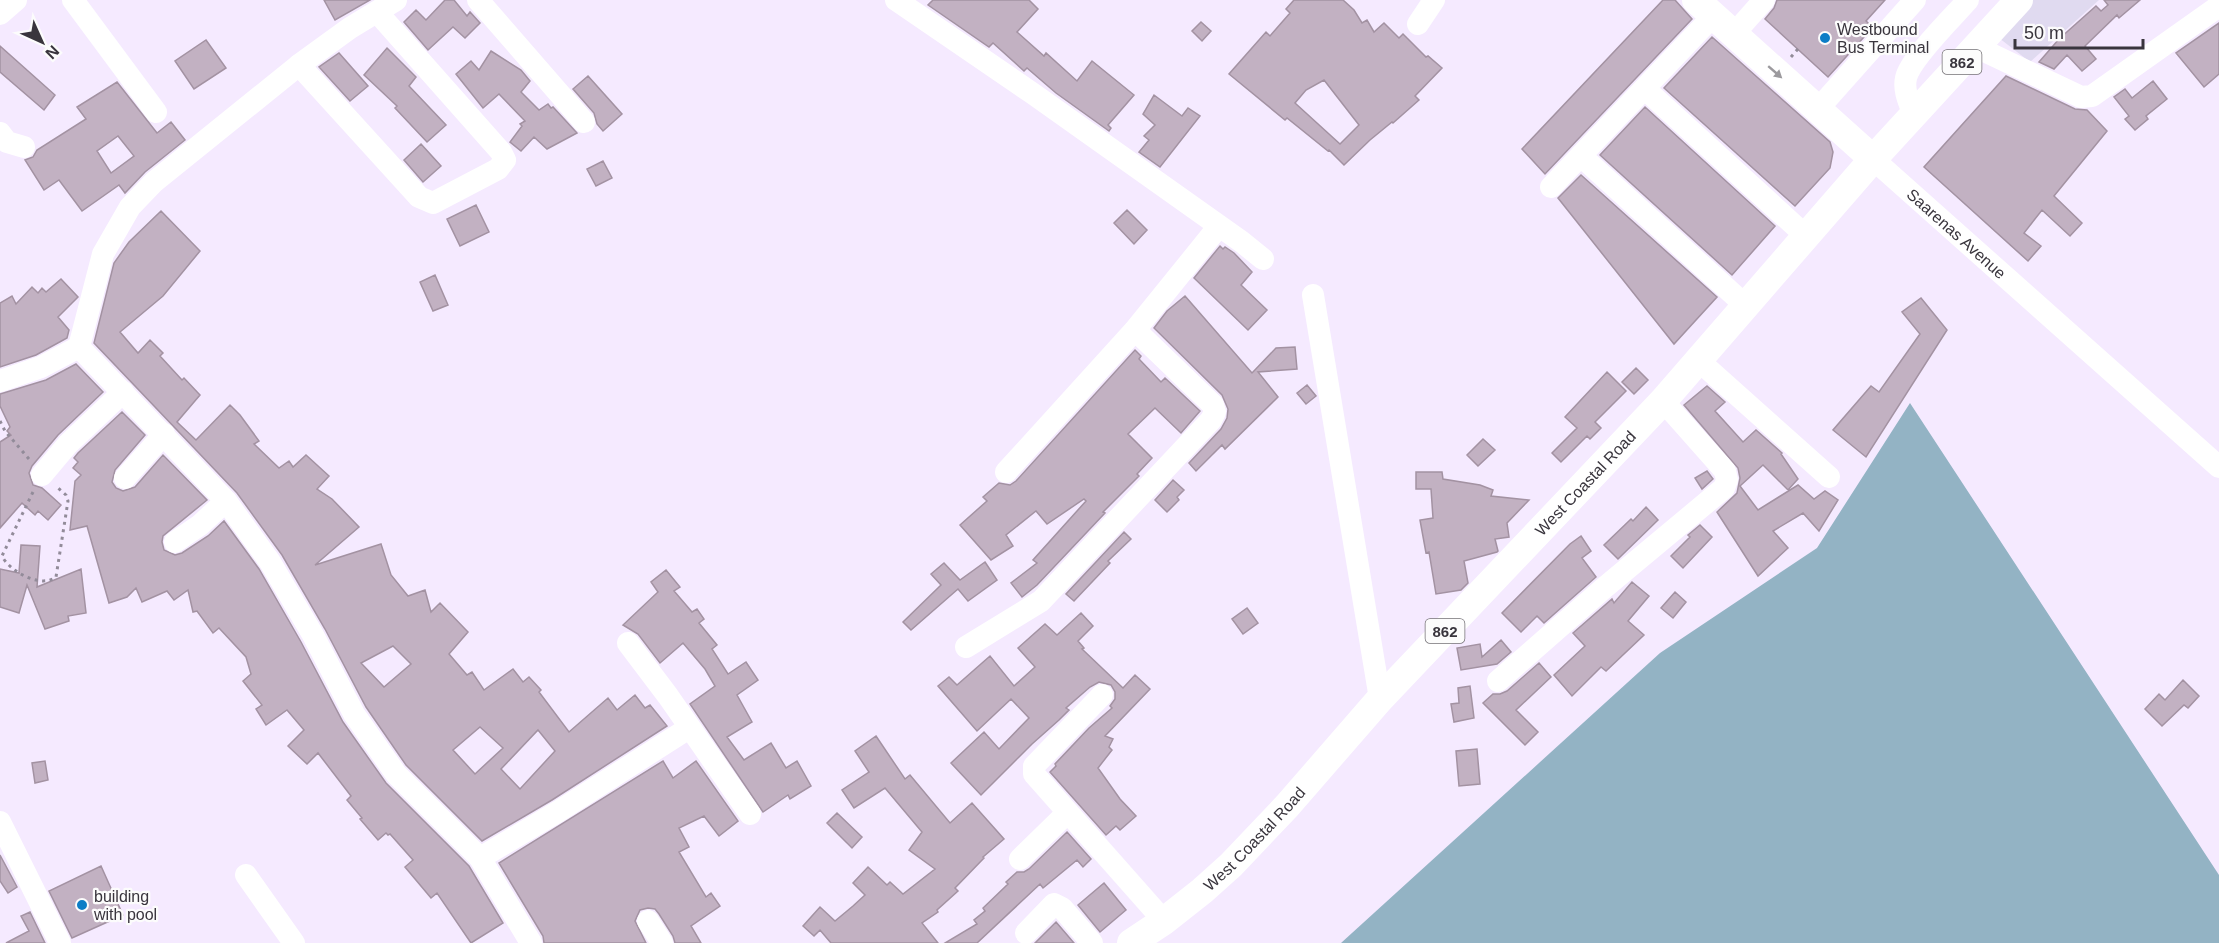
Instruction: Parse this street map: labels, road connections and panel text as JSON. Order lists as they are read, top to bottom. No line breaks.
{"streets":{"main road":["862","Saarenas Avenue","West Coastal Road"]},"crossings":[["Saarenas Avenue","West Coastal Road"]],"places":["Westbound Bus Terminal","building with pool"],"scale_bar":"50 m","north":"bottom right"}
